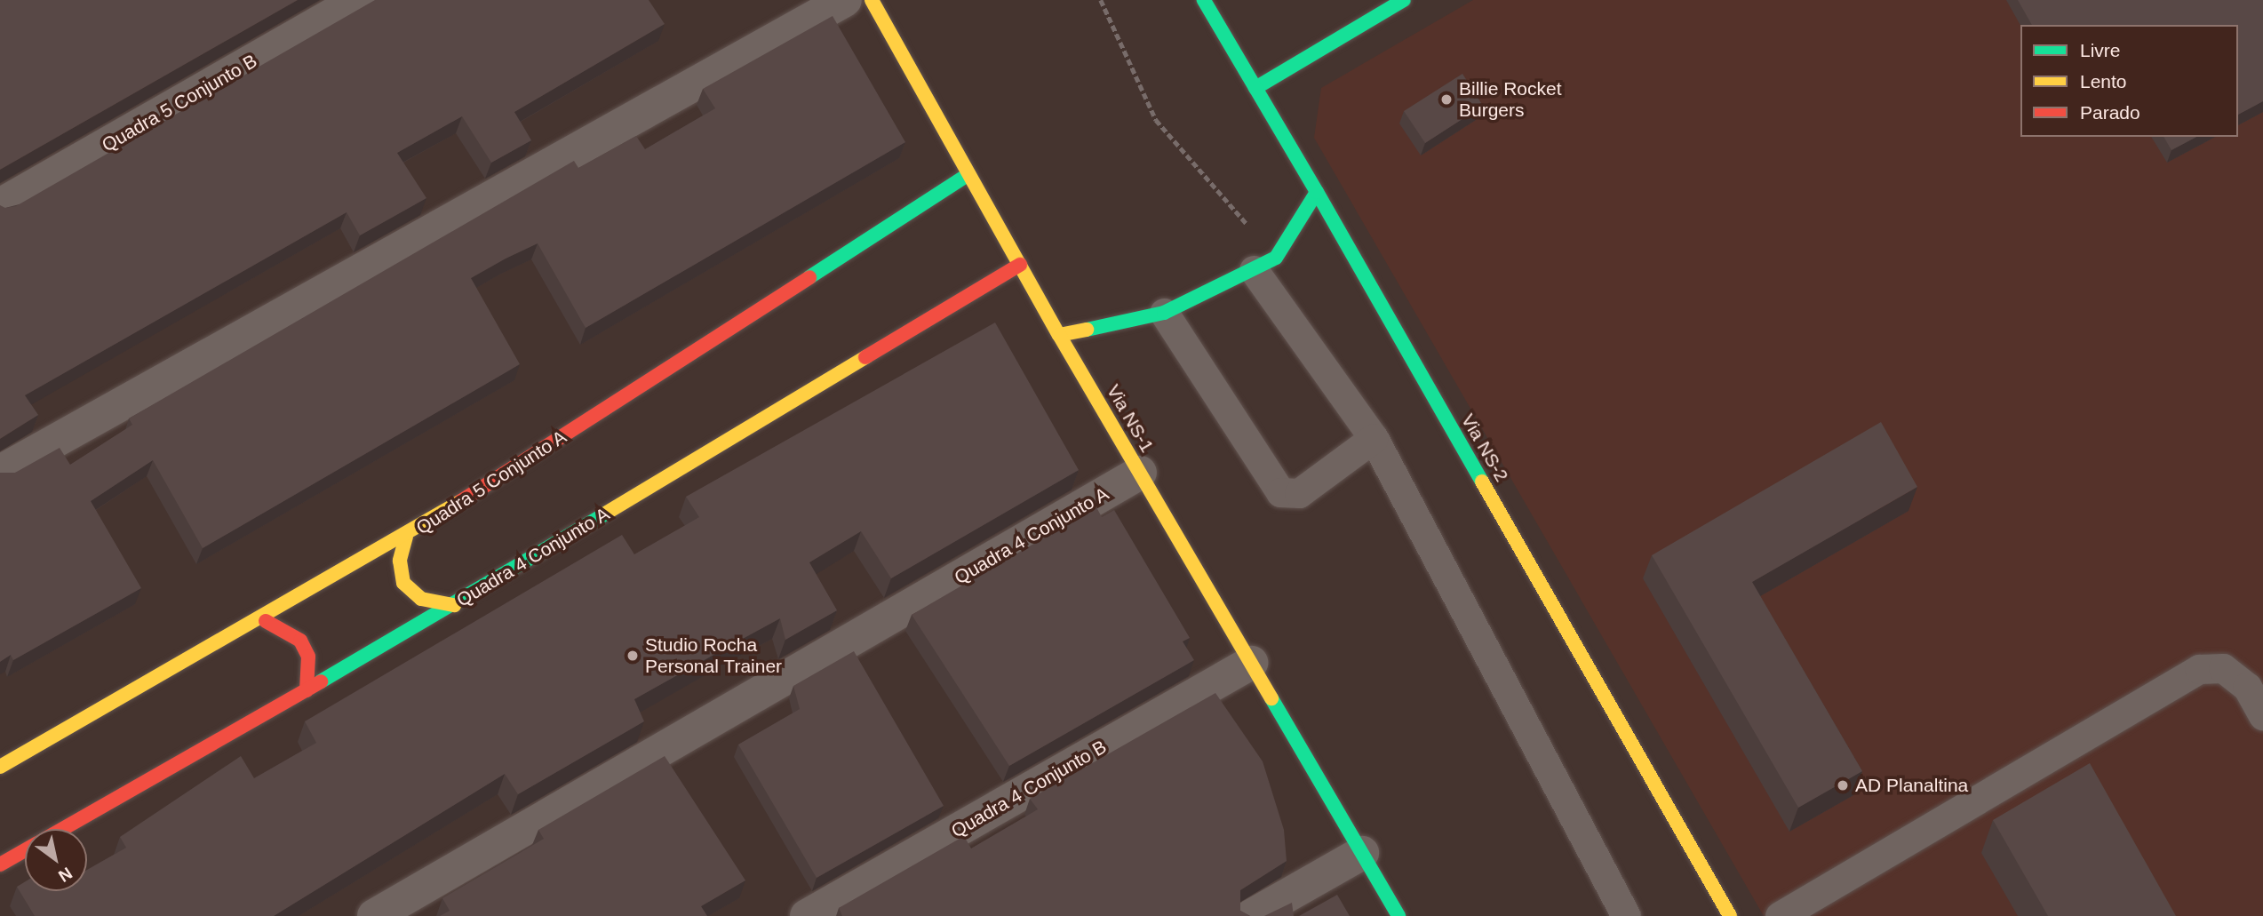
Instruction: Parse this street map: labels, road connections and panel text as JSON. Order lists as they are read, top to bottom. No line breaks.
{"streets":{"street":["Quadra 5 Conjunto B","Via NS-1","Via NS-2","Quadra 5 Conjunto A","Quadra 4 Conjunto A","Quadra 4 Conjunto B"]},"crossings":[["Via NS-1","Quadra 5 Conjunto A"],["Via NS-1","Quadra 4 Conjunto A"],["Via NS-1","Quadra 4 Conjunto B"]],"places":["Billie Rocket Burgers","Studio Rocha Personal Trainer","AD Planaltina"],"legend":["Livre","Lento","Parado"],"north":"bottom right"}
